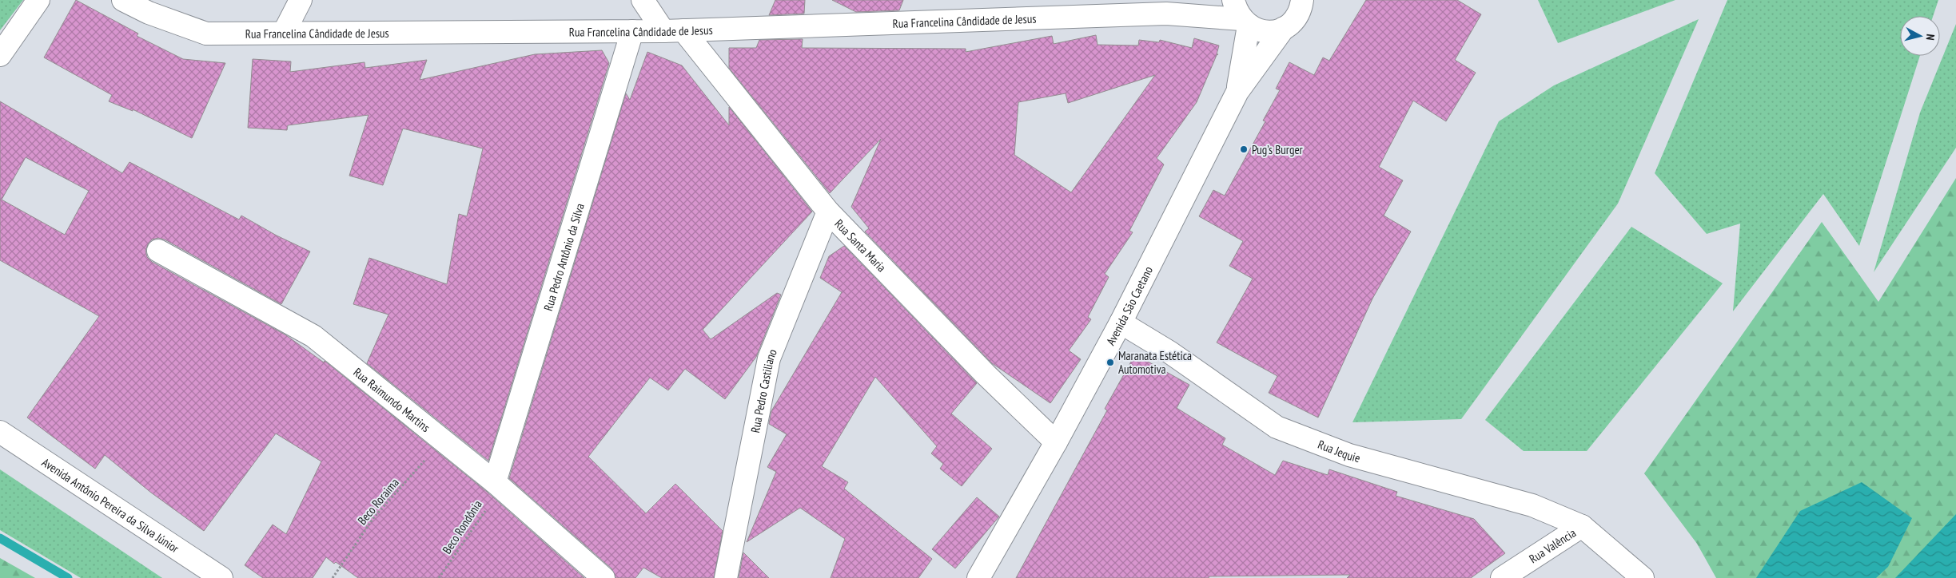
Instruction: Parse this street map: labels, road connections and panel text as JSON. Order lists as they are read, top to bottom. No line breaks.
{"streets":{"street":["Rua Francelina Cândidade de Jesus","Rua Santa Maria","Rua Pedro Antônio da Silva","Avenida São Caetano","Rua Pedro Castiliano","Rua Raimundo Martins","Rua Jequie","Avenida Antônio Pereira da Silva Júnior","Rua Valência"],"path":["Beco Roraima","Beco Rondônia"]},"crossings":[["Rua Francelina Cândidade de Jesus","Rua Santa Maria"],["Rua Francelina Cândidade de Jesus","Rua Pedro Antônio da Silva"],["Rua Santa Maria","Avenida São Caetano"],["Rua Santa Maria","Rua Pedro Castiliano"],["Rua Pedro Antônio da Silva","Rua Raimundo Martins"],["Rua Pedro Antônio da Silva","Beco Rondônia"],["Avenida São Caetano","Rua Jequie"],["Rua Raimundo Martins","Beco Roraima"],["Rua Raimundo Martins","Beco Rondônia"],["Rua Jequie","Rua Valência"]],"places":["Pug’s Burger","Maranata Estética Automotiva"],"north":"right"}
